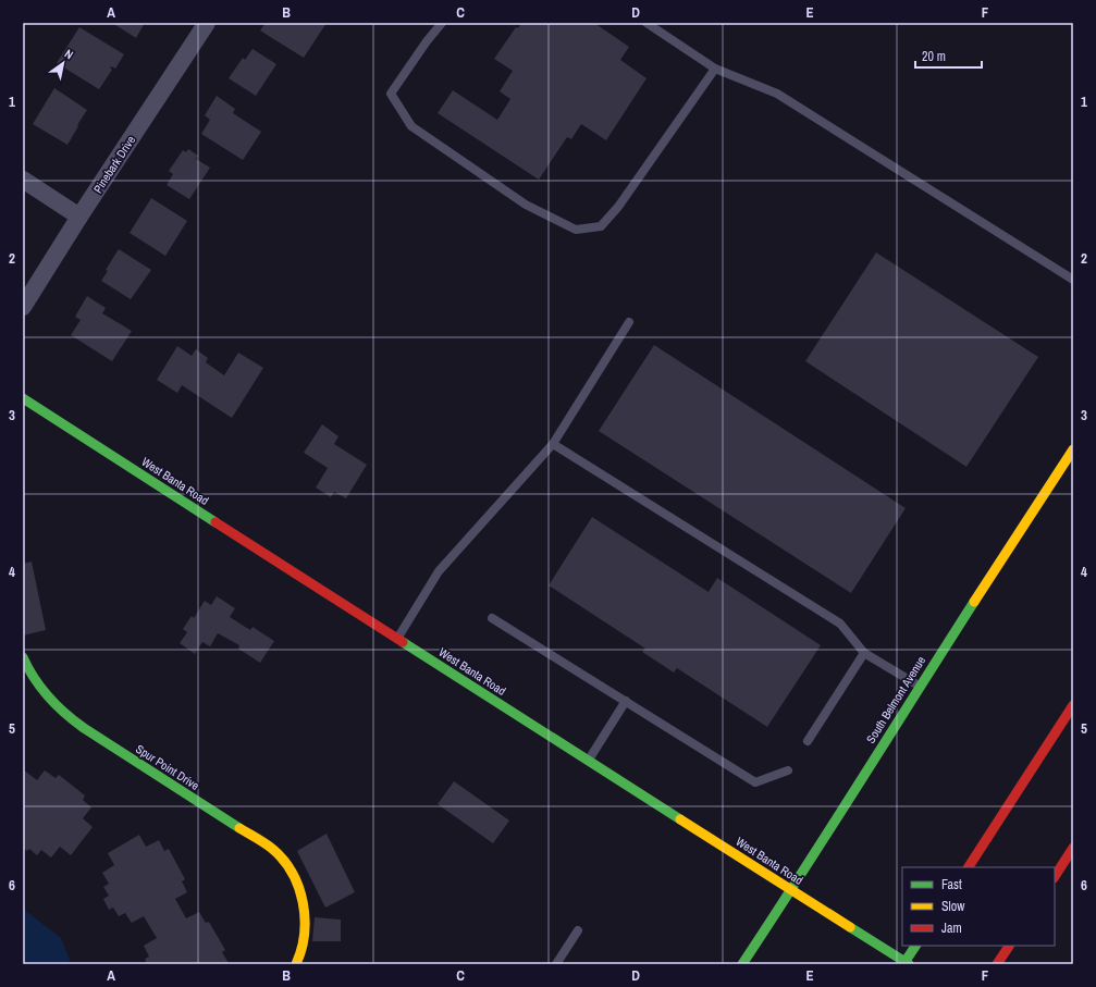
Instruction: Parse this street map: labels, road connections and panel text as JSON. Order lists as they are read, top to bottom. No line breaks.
{"streets":{"main road":["West Banta Road","South Belmont Avenue","Spur Point Drive"],"street":["Pinebark Drive"]},"crossings":[["West Banta Road","South Belmont Avenue"]],"legend":["Fast","Slow","Jam"],"scale_bar":"20 m","north":"top right","grid":{"columns":["A","B","C","D","E","F"],"rows":["1","2","3","4","5","6"]}}
